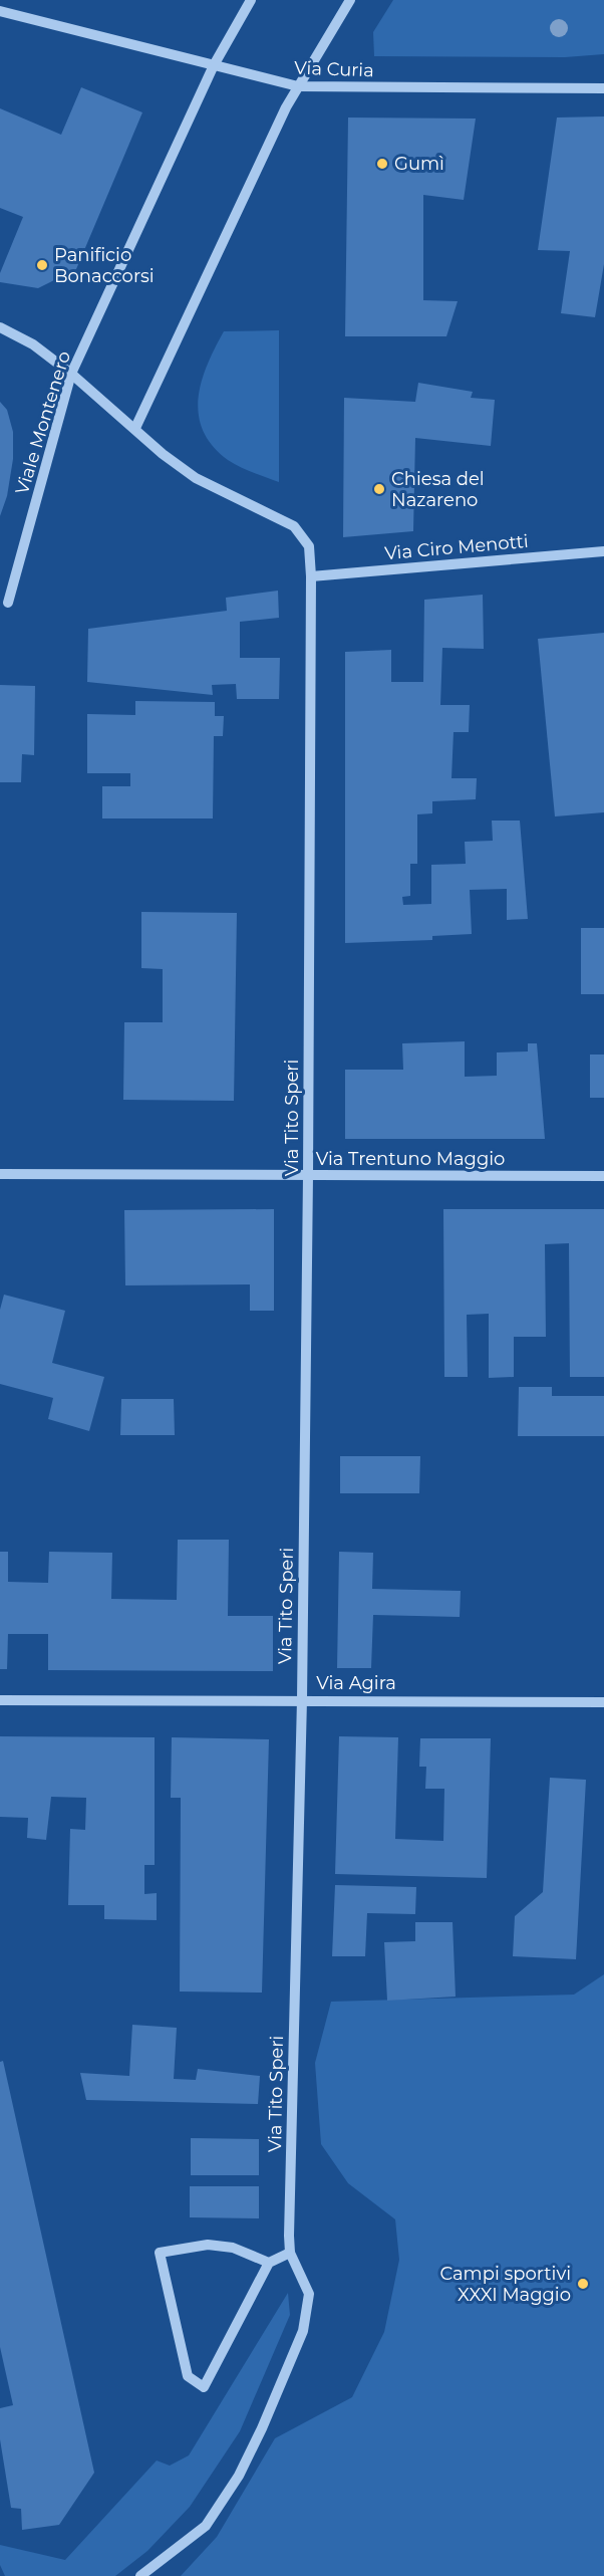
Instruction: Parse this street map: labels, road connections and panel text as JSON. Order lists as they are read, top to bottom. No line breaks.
{"streets":{"street":["Via Curia","Viale Montenero","Via Ciro Menotti","Via Tito Speri","Via Trentuno Maggio","Via Agira"]},"crossings":[["Via Curia","Viale Montenero"],["Viale Montenero","Via Tito Speri"],["Via Ciro Menotti","Via Tito Speri"],["Via Tito Speri","Via Trentuno Maggio"],["Via Tito Speri","Via Agira"]],"places":["Gumì","Panificio Bonaccorsi","Chiesa del Nazareno","Campi sportivi XXXI Maggio"]}
